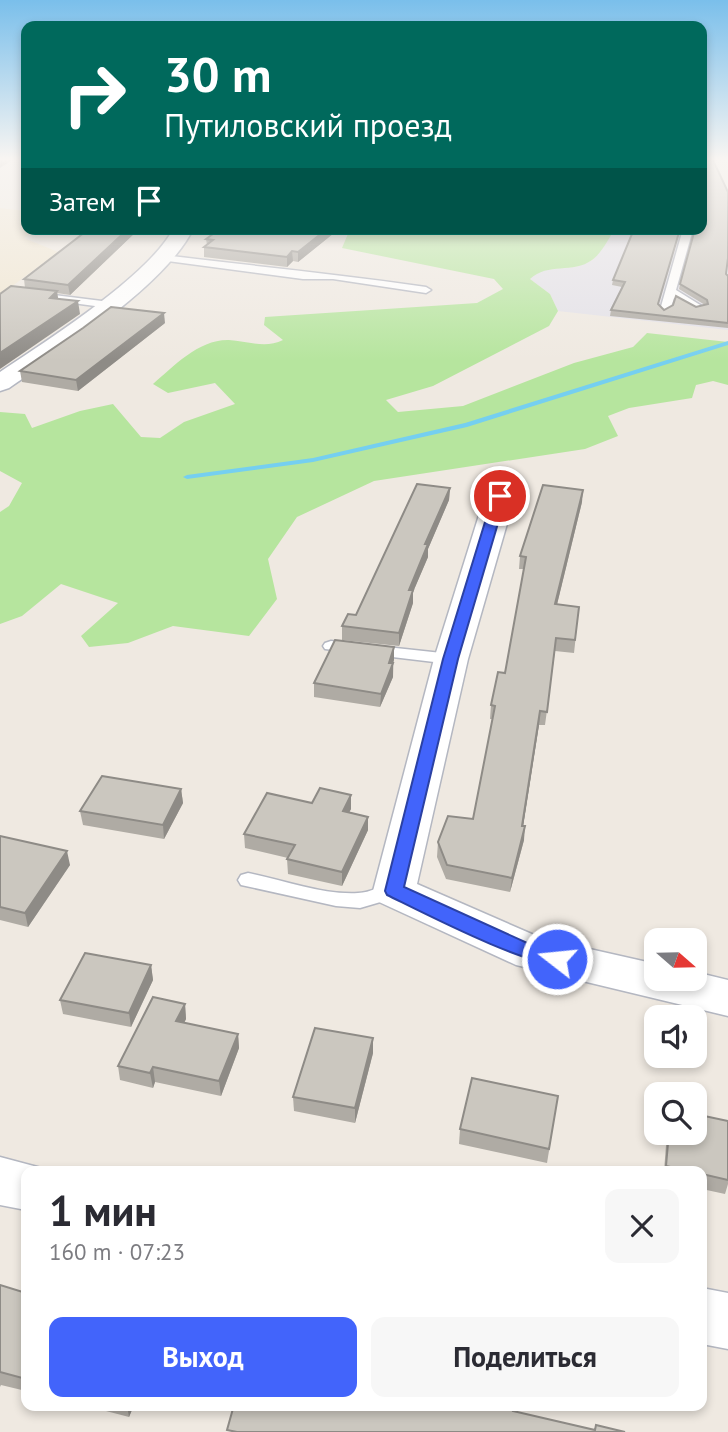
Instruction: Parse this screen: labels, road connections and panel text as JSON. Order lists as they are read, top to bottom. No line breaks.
{"north":"right","page":{"turn":["30 m","Путиловский проезд"],"then":"Затем","heading":["1 мин","160 m · 07:23"],"buttons":["Выход","Поделиться"]}}
